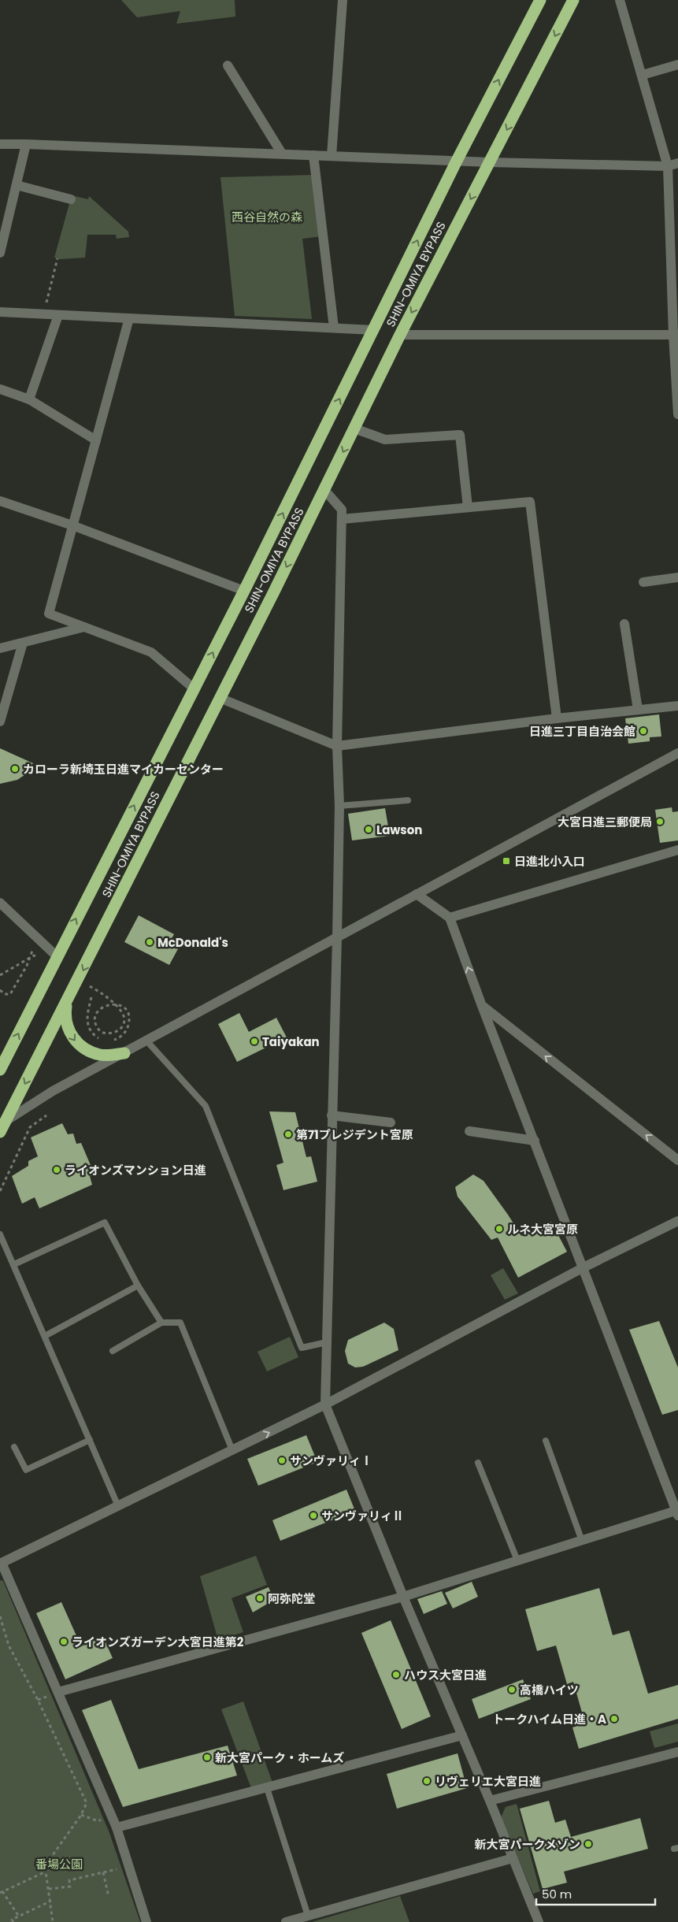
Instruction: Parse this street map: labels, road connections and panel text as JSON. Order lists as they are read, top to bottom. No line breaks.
{"streets":{"highway":["SHIN-OMIYA BYPASS"]},"parks":["西谷自然の森","番場公園"],"places":{"other":["日進三丁目自治会館","カローラ新埼玉日進マイカーセンター","大宮日進三郵便局","Lawson","McDonald's","Taiyakan","第71プレジデント宮原","ライオンズマンション日進","ルネ大宮宮原","サンヴァリィⅠ","サンヴァリィⅡ","阿弥陀堂","ライオンズガーデン大宮日進第2","ハウス大宮日進","高橋ハイツ","トークハイム日進・A","新大宮パーク・ホームズ","リヴェリエ大宮日進","新大宮パークメゾン"],"transit":["日進北小入口"]},"scale_bar":"50 m"}
